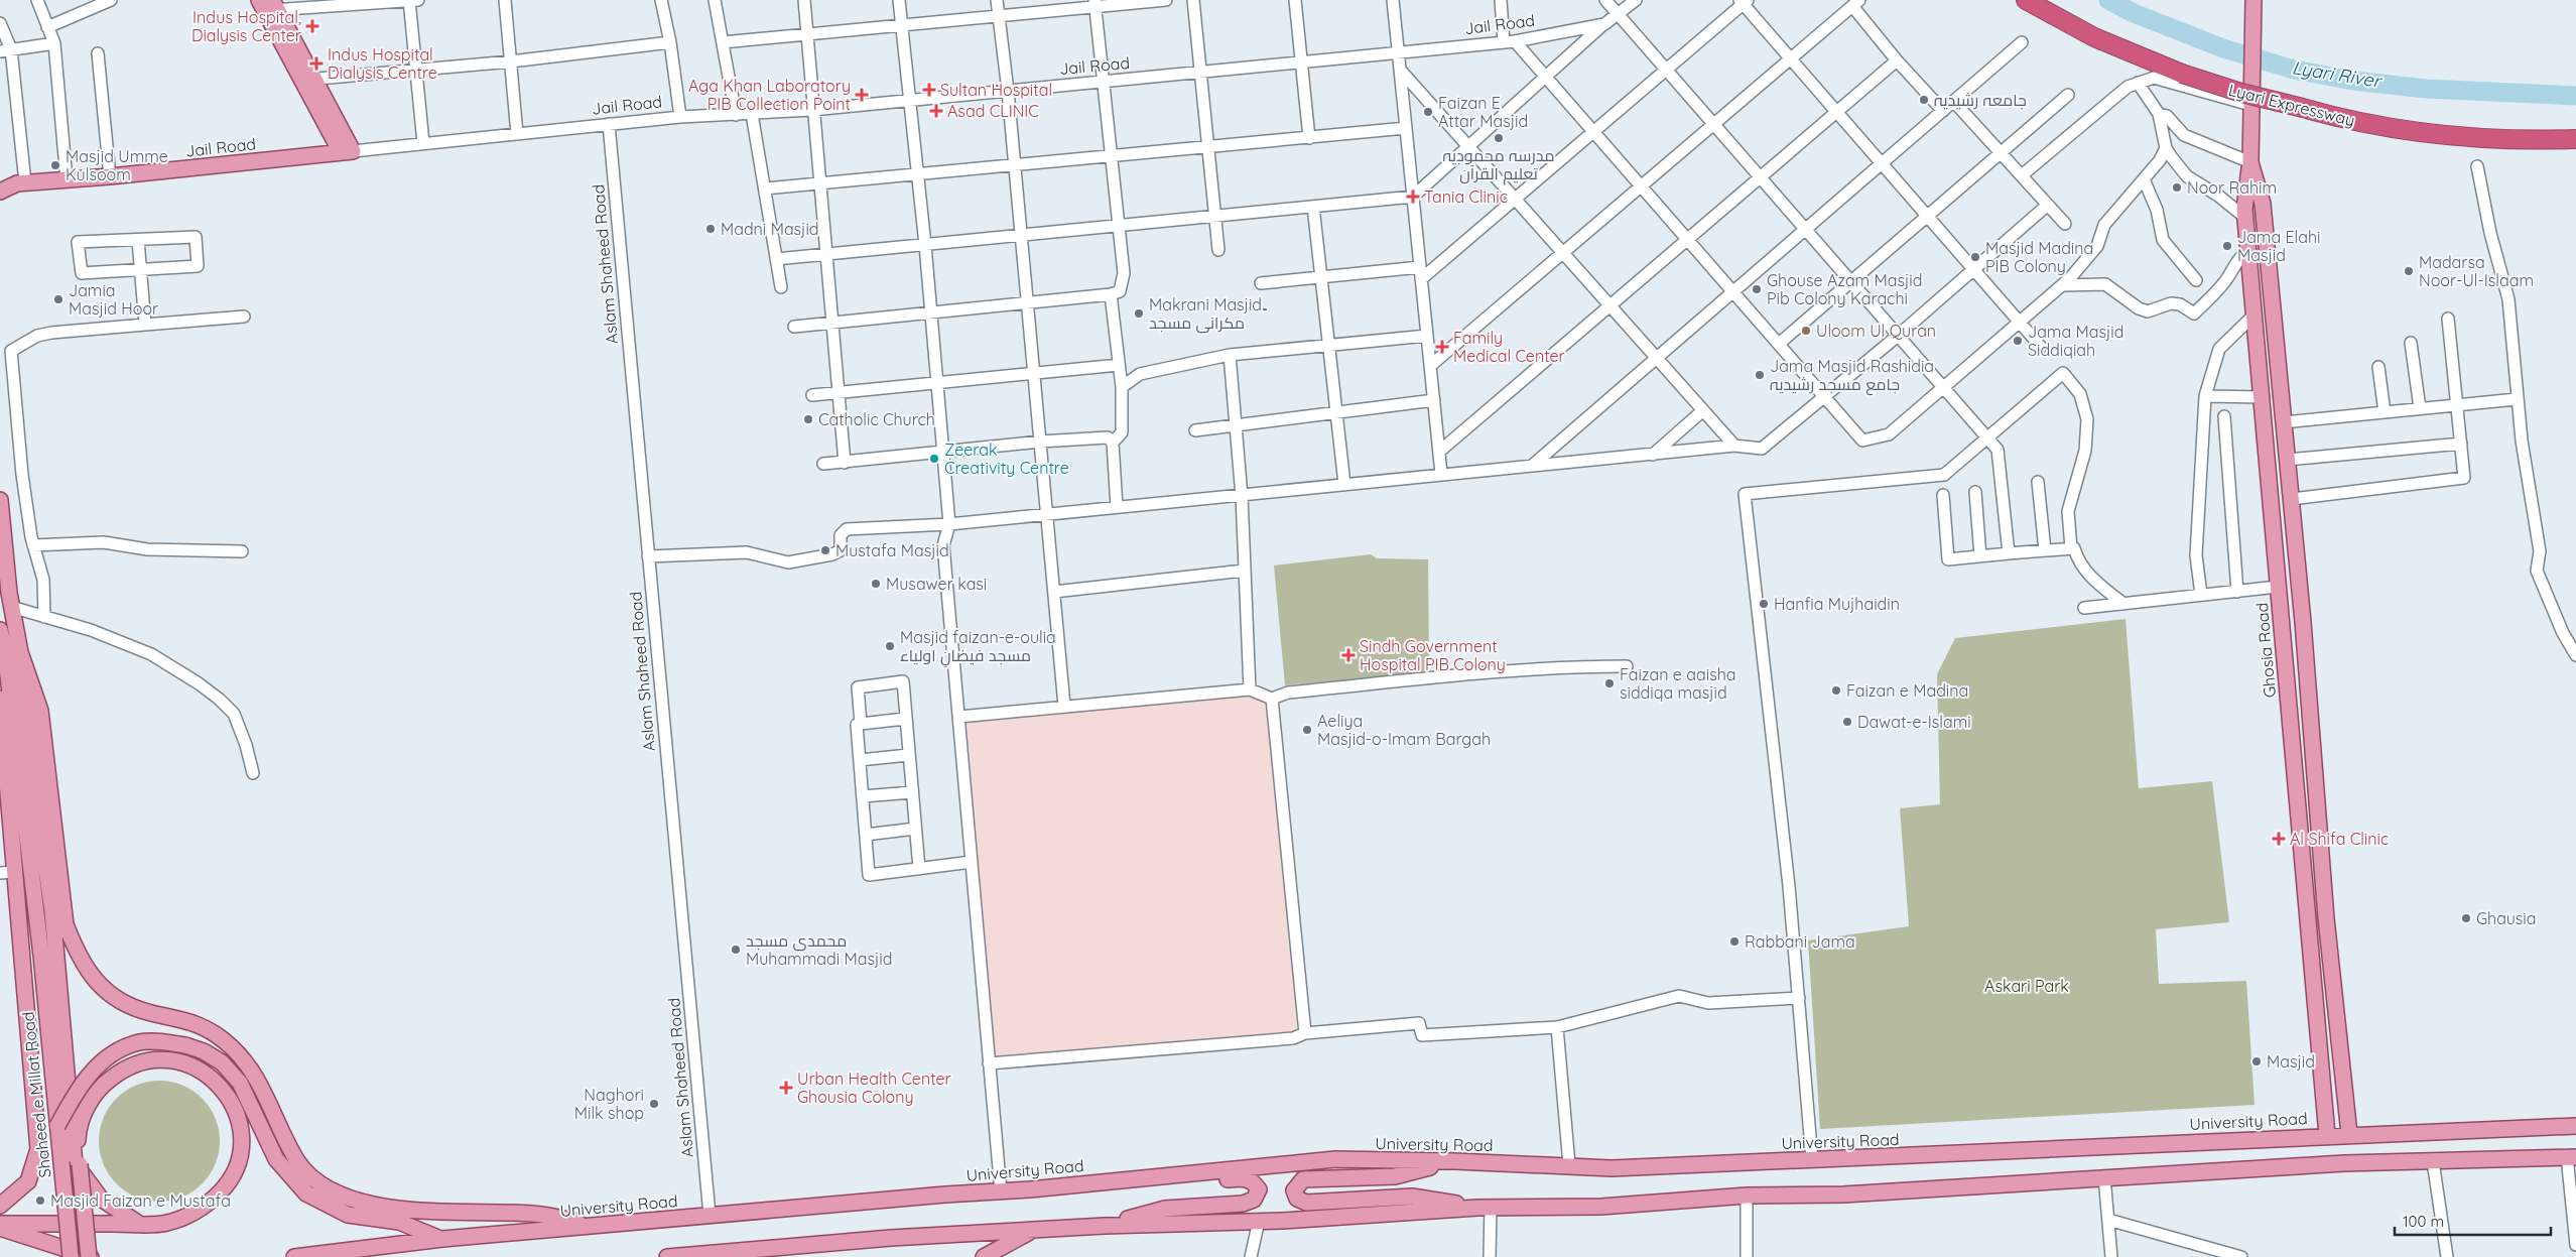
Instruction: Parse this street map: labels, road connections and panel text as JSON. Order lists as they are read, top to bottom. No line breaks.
{"streets":{"highway":["Lyari Expressway"],"main road":["Jail Road","Ghosia Road","Shaheed e Millat Road","University Road"],"street":["Aslam Shaheed Road"]},"crossings":[["Jail Road","Aslam Shaheed Road"],["Aslam Shaheed Road","University Road"],["Ghosia Road","University Road"]],"water":["Lyari River"],"parks":["Askari Park"],"places":{"health":["Indus Hospital, Dialysis Center","Indus Hospital Dialysis Centre","Sultan Hospital","Aga Khan Laboratory PIB Collection Point","Asad CLINIC","Tania Clinic","Family Medical Center","Sindh Government Hospital PIB Colony","Al Shifa Clinic","Urban Health Center Ghousia Colony"],"other":["جامعہ رشیدیہ","Faizan E Attar Masjid","مدرسہ محمودیہ تعلیم القرآن","Masjid Umme Kulsoom","Noor Rahim","Madni Masjid","Jama Elahi Masjid","Masjid Madina PIB Colony","Madarsa Noor-Ul-Islaam","Ghouse Azam Masjid Pib Colony Karachi","Jamia Masjid Hoor","Makrani Masjid۔ مکرانی مسجد","Uloom Ul Quran","Jama Masjid Siddiqiah","Jama Masjid Rashidia جامع مسجد رشیدیہ","Catholic Church","Zeerak Creativity Centre","Mustafa Masjid","Musawer kasi","Hanfia Mujhaidin","Masjid faizan-e-oulia مسجد فیضانِ اولیاء","Faizan e aaisha siddiqa masjid","Faizan e Madina","Dawat-e-Islami","Aeliya Masjid-o-Imam Bargah","Ghausia","Rabbani Jama","محمدی مسجد Muhammadi Masjid","Masjid","Naghori Milk shop","Masjid Faizan e Mustafa"]},"scale_bar":"100 m"}
